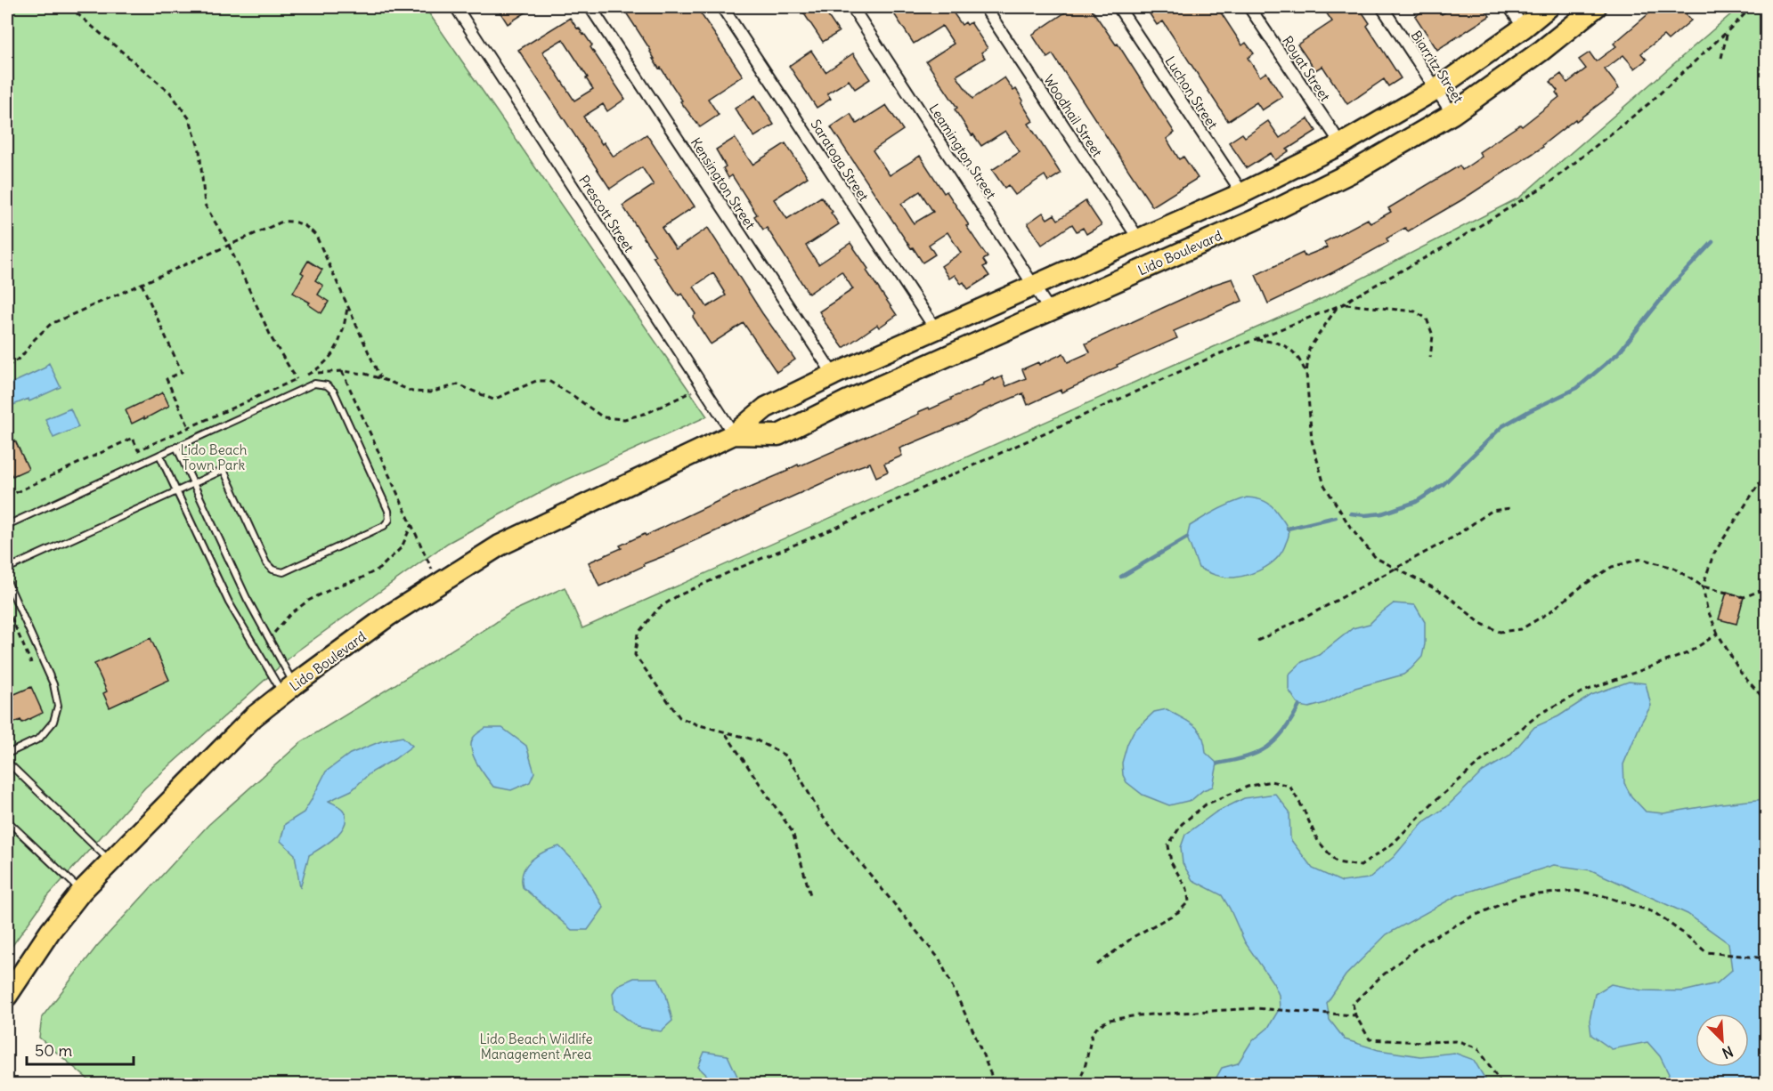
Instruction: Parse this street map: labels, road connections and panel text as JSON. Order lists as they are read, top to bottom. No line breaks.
{"streets":{"highway":["Lido Boulevard"],"street":["Biarritz Street","Royat Street","Luchon Street","Woodhail Street","Leamington Street","Saratoga Street","Kensington Street","Prescott Street"]},"crossings":[["Biarritz Street","Lido Boulevard"],["Royat Street","Lido Boulevard"],["Luchon Street","Lido Boulevard"],["Woodhail Street","Lido Boulevard"],["Leamington Street","Lido Boulevard"],["Saratoga Street","Lido Boulevard"],["Kensington Street","Lido Boulevard"],["Prescott Street","Lido Boulevard"]],"parks":["Lido Beach Town Park","Lido Beach Wildlife Management Area"],"scale_bar":"50 m","north":"bottom right"}
